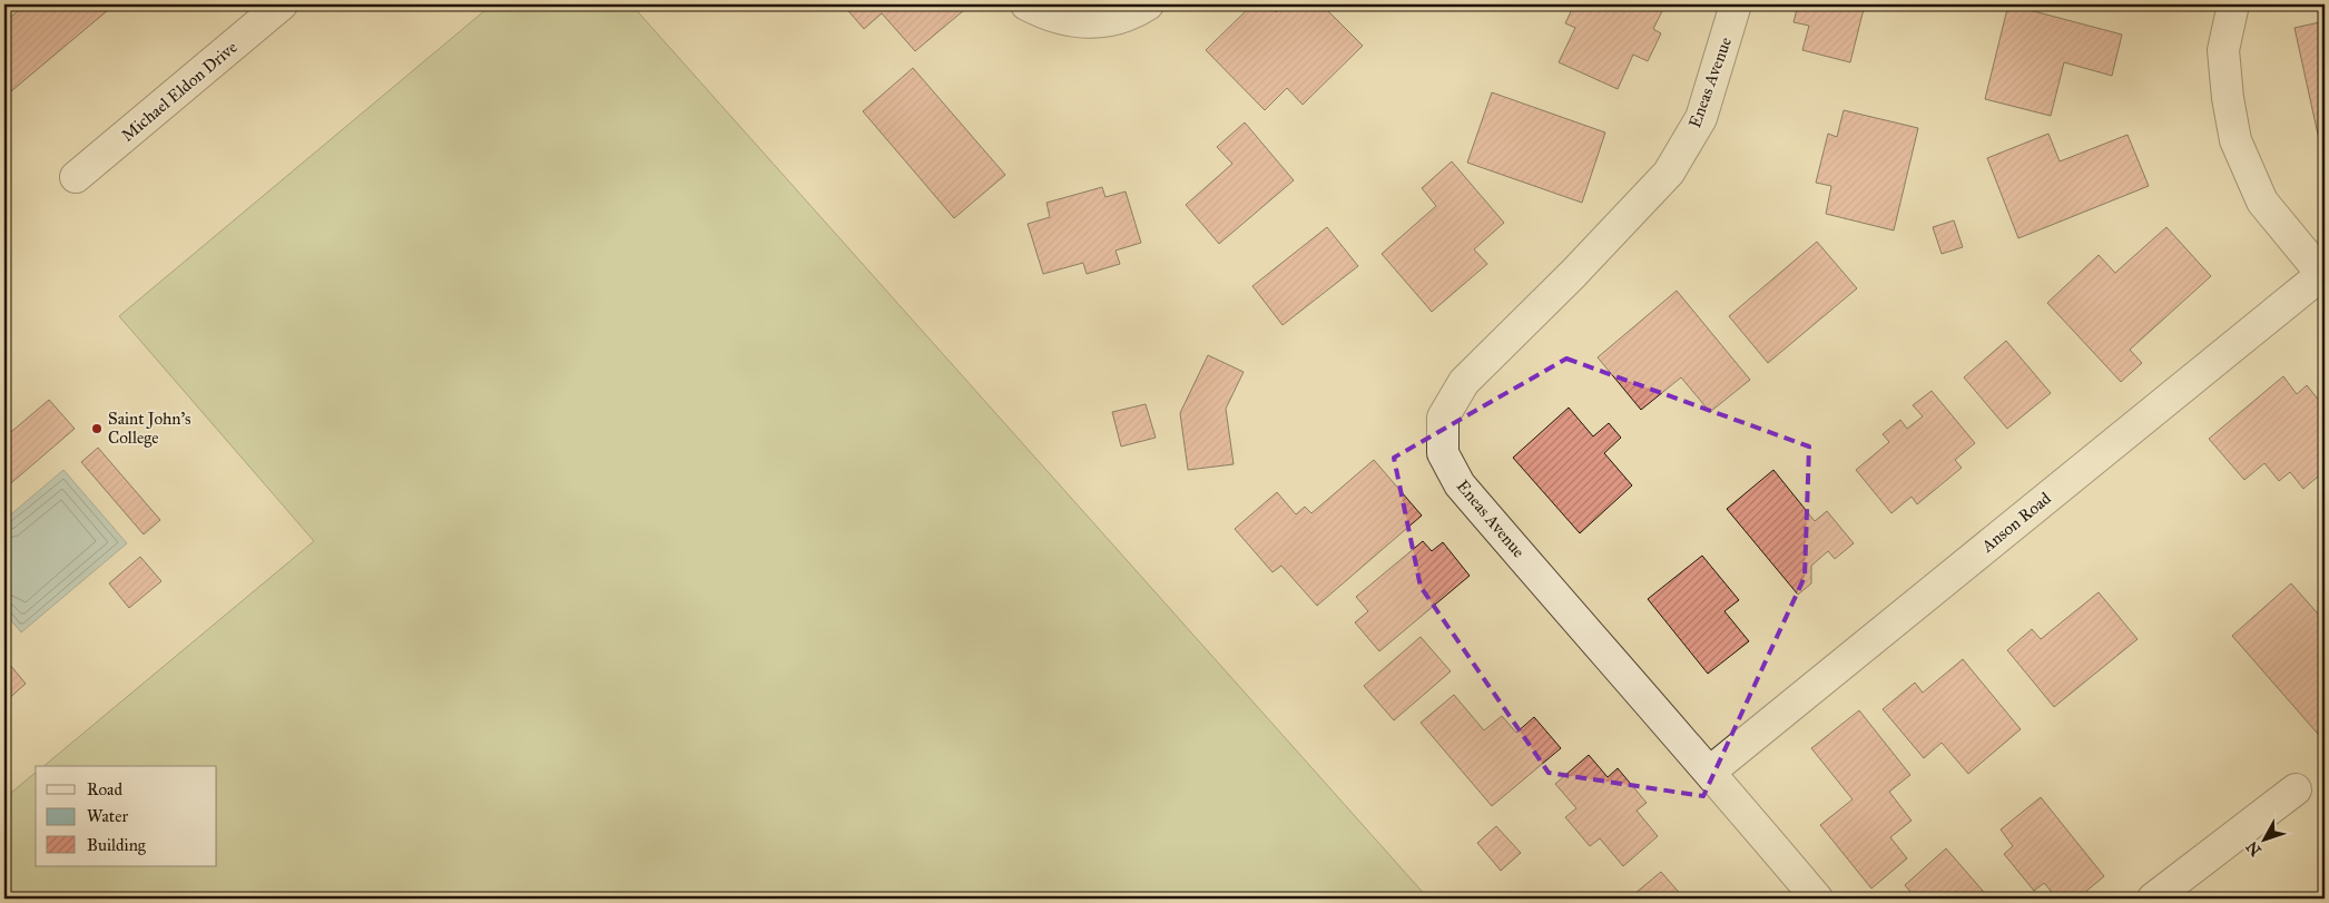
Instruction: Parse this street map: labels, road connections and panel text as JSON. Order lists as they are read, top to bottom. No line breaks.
{"streets":{"street":["Eneas Avenue","Michael Eldon Drive","Anson Road"]},"crossings":[["Eneas Avenue","Anson Road"]],"places":["Saint John's College"],"legend":["Road","Water","Building"],"north":"bottom left"}
